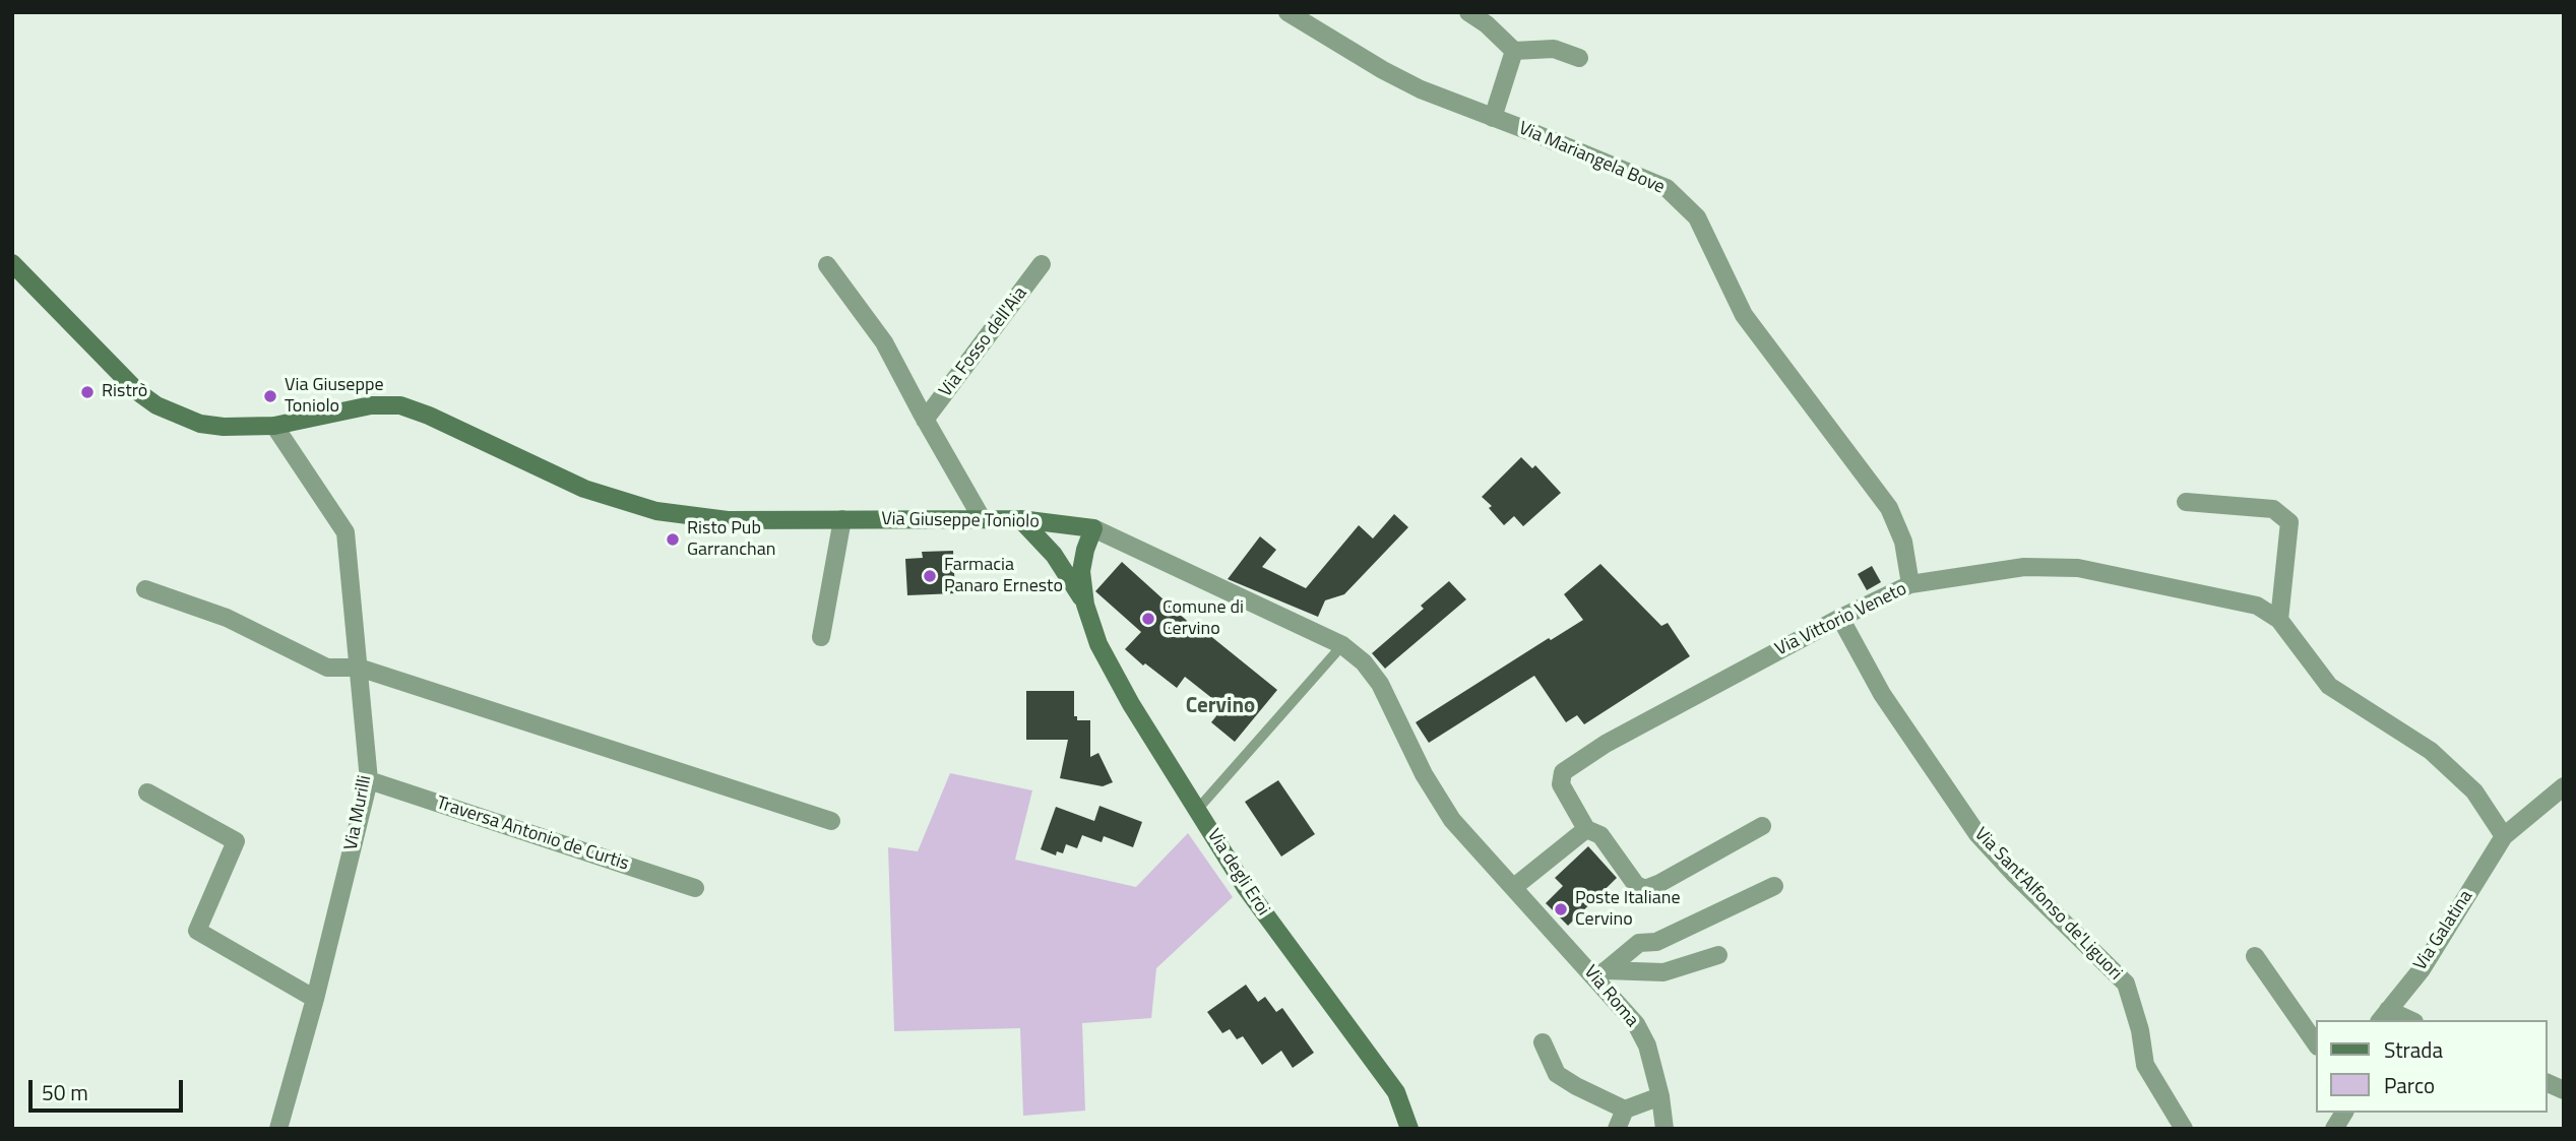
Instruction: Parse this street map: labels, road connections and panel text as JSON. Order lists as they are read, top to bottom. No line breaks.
{"streets":{"street":["Via Mariangela Bove","Via Fosso dell'Aia","Via Giuseppe Toniolo","Via Vittorio Veneto","Via Murilli","Traversa Antonio de Curtis","Via degli Eroi","Via Sant'Alfonso de'Liguori","Via Galatina","Via Roma"]},"crossings":[["Via Mariangela Bove","Via Vittorio Veneto"],["Via Fosso dell'Aia","Via Giuseppe Toniolo"],["Via Giuseppe Toniolo","Via Murilli"],["Via Giuseppe Toniolo","Via degli Eroi"],["Via Giuseppe Toniolo","Via Roma"],["Via Vittorio Veneto","Via Sant'Alfonso de'Liguori"],["Via Vittorio Veneto","Via Galatina"],["Via Murilli","Traversa Antonio de Curtis"]],"districts":["Cervino"],"places":["Ristrò","Via Giuseppe Toniolo","Risto Pub Garranchan","Farmacia Panaro Ernesto","Comune di Cervino","Poste Italiane Cervino"],"legend":["Strada","Parco"],"scale_bar":"50 m"}
